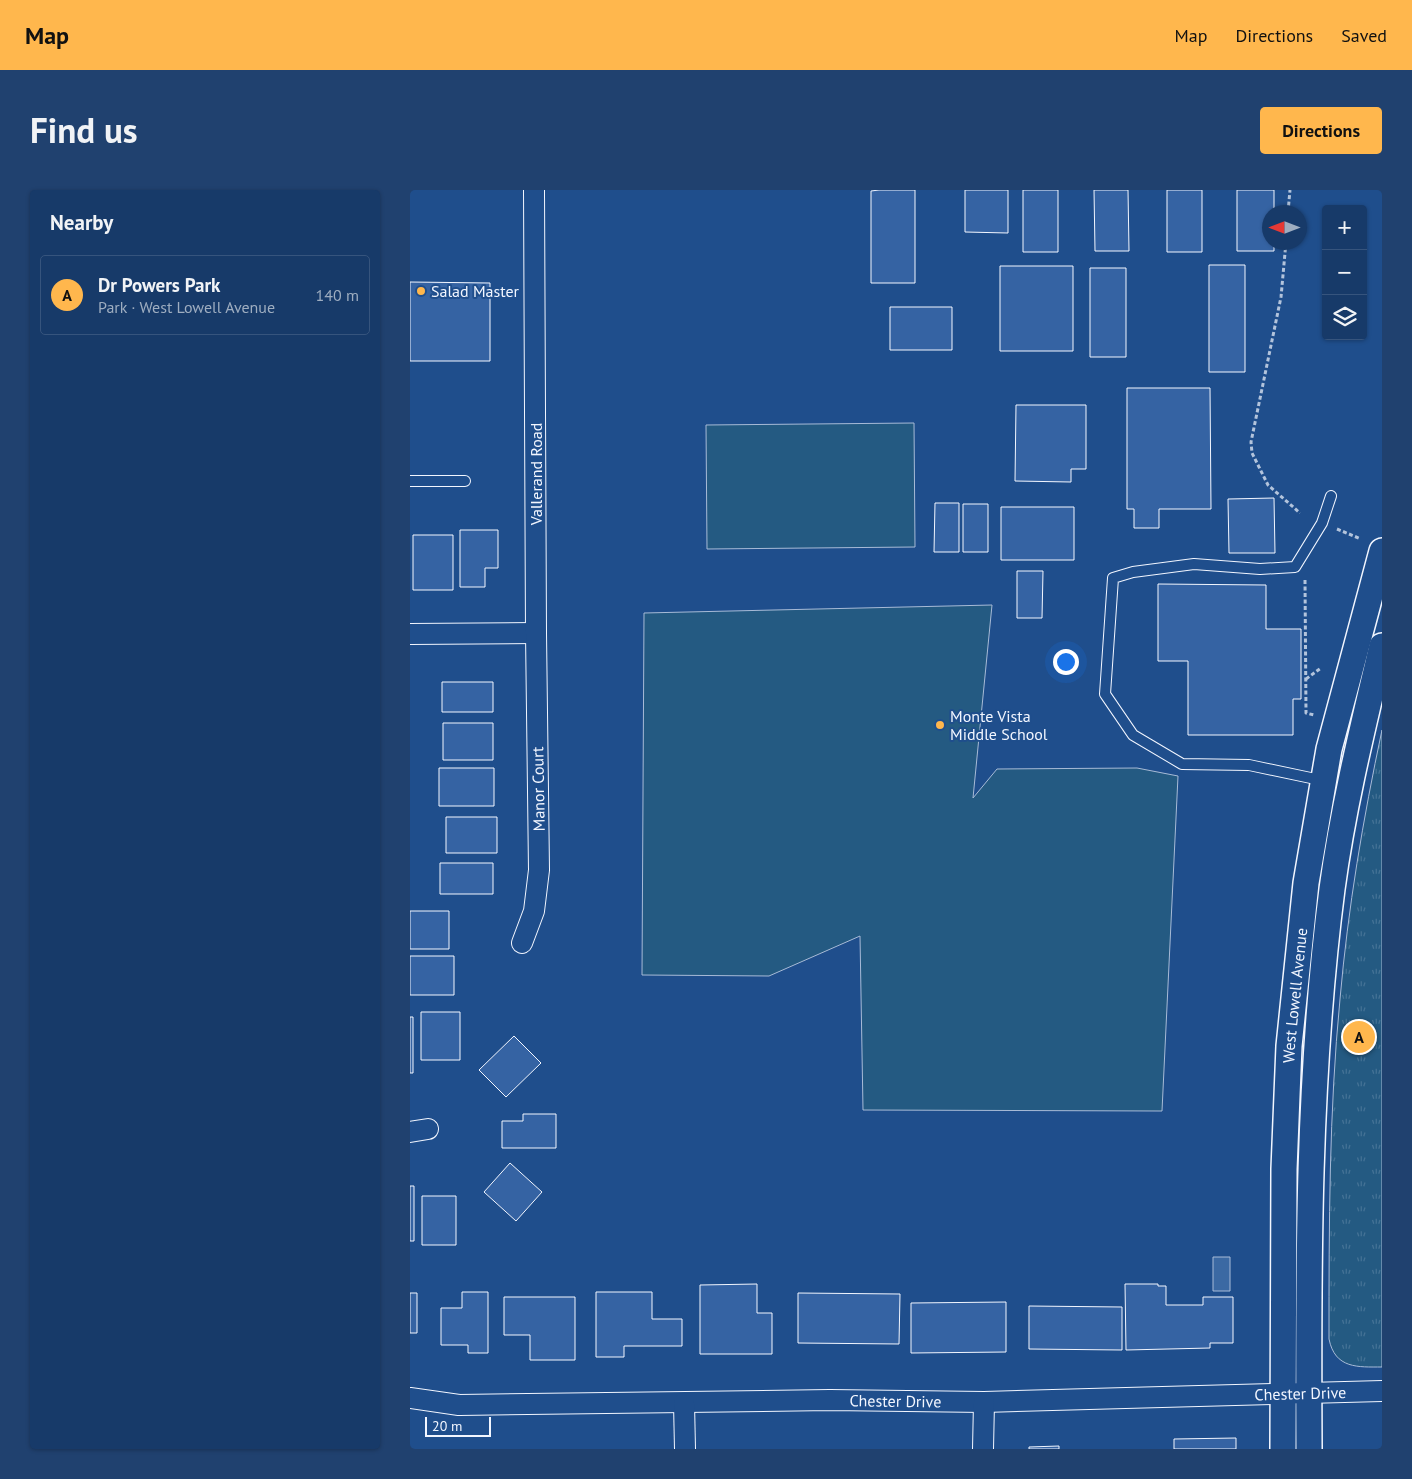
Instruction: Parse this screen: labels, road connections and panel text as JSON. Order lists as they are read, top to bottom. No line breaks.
{"streets":{"street":["Vallerand Road","Manor Court","West Lowell Avenue","Chester Drive"]},"crossings":[["Vallerand Road","Manor Court"],["West Lowell Avenue","Chester Drive"]],"places":["Salad Master","Monte Vista Middle School"],"scale_bar":"20 m","north":"left","page":{"header":"Map","nav":["Map","Directions","Saved"],"title":"Find us","buttons":"Directions","heading":"Nearby","map_buttons":["+","−"],"list":[{"mark":"A","name":"Dr Powers Park","note":"Park · West Lowell Avenue","value":"140 m"}],"pins":"A","scale":"20 m"}}
